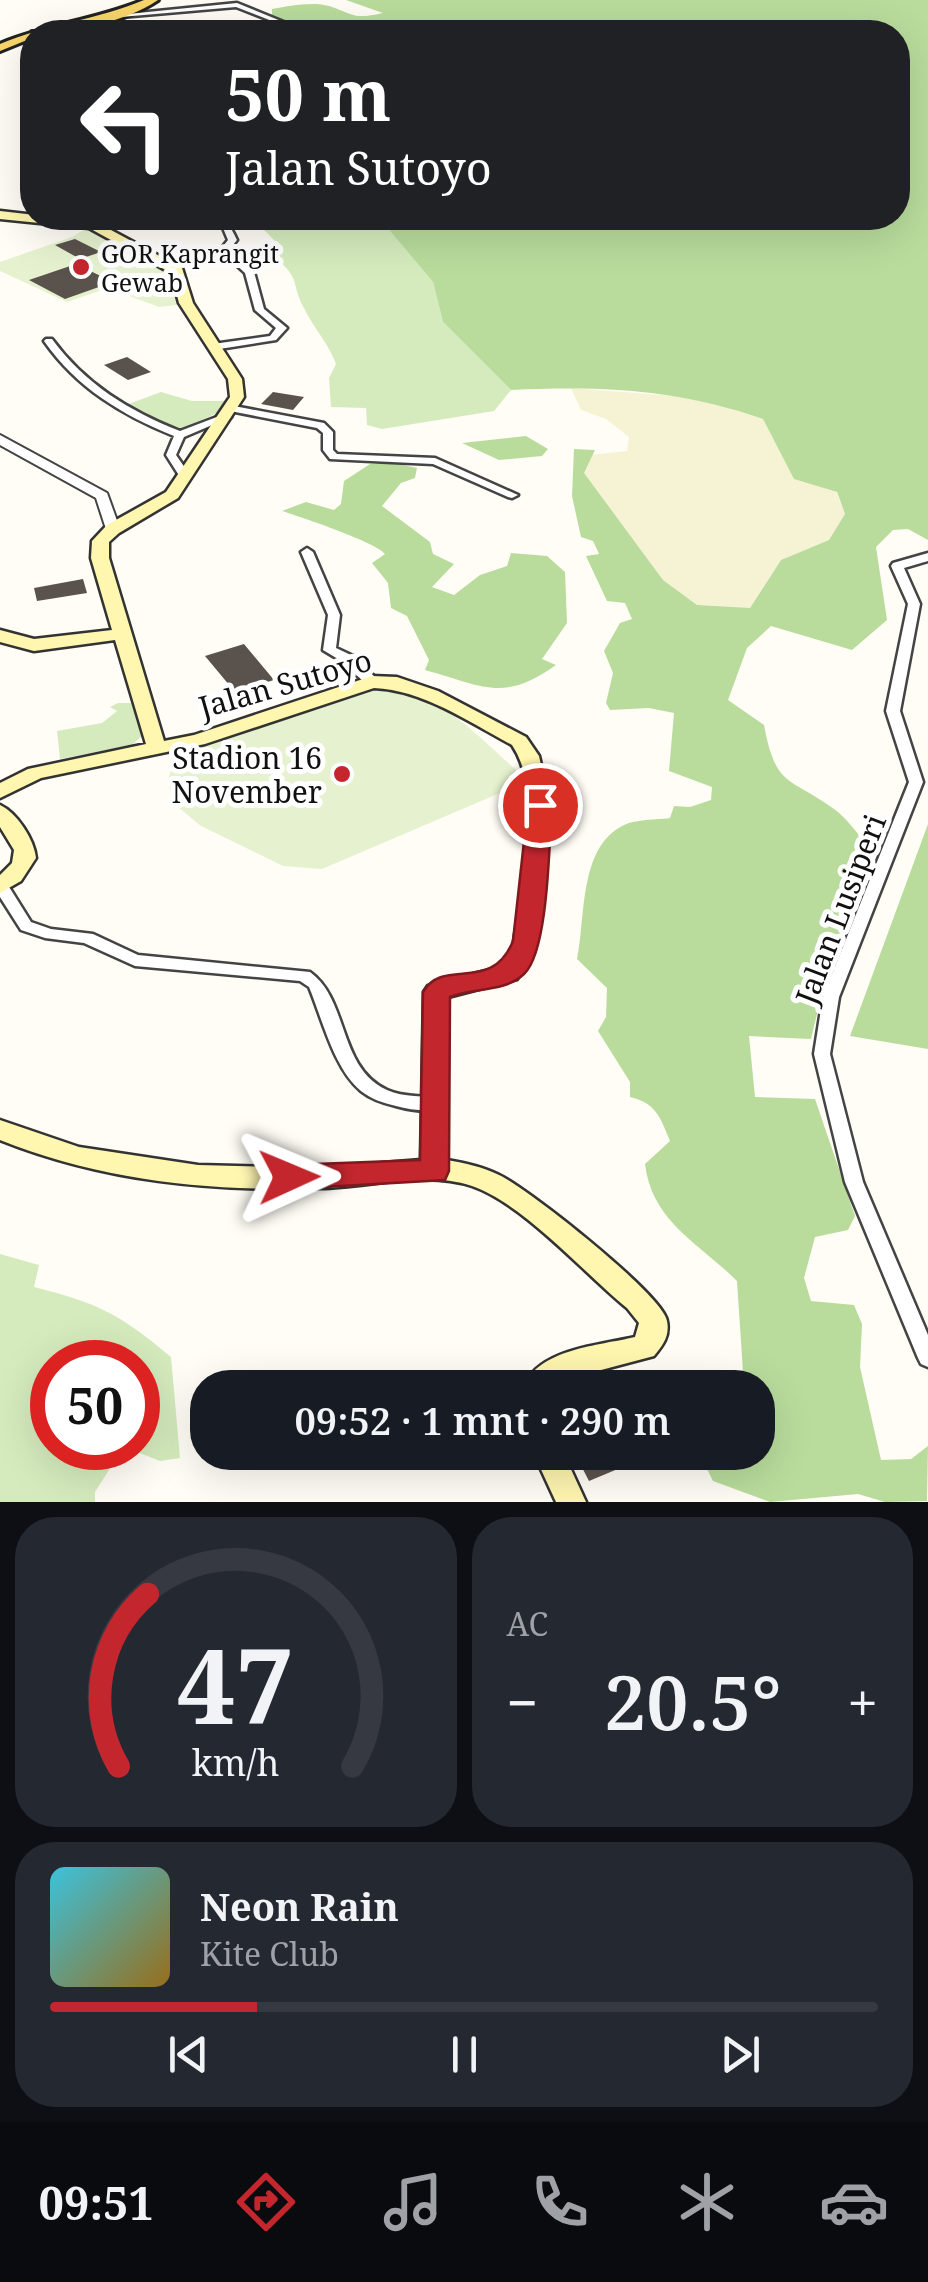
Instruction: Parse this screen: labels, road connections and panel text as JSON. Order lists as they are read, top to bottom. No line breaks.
{"streets":{"main road":["Jalan Sutoyo"],"street":["Jalan Lusiperi"]},"places":["GOR Kaprangit Gewab","Stadion 16 November"],"page":{"turn":["50 m","Jalan Sutoyo"],"limit":"50","trip":"09:52 · 1 mnt · 290 m","tile":"AC","heat":["−","20.5°","+"],"song":["Neon Rain","Kite Club"],"tabs":"09:51","gauge":["47","km/h"]}}
